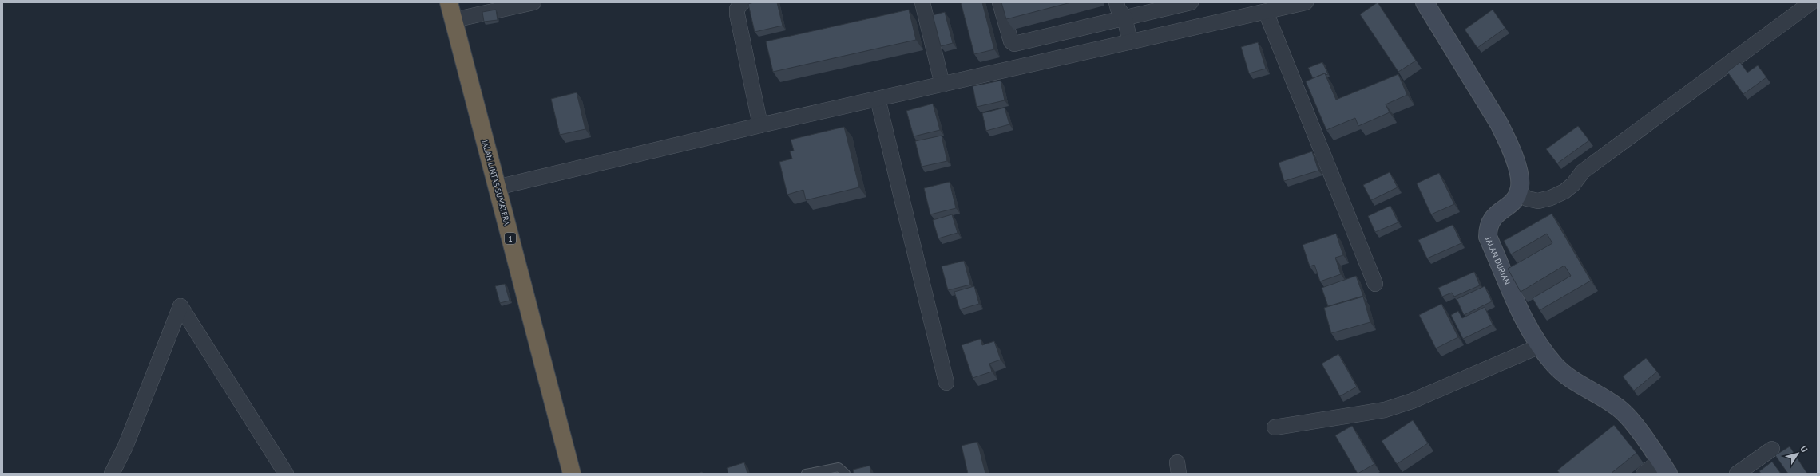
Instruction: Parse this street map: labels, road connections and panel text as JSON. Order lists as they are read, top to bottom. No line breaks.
{"streets":{"highway":["JALAN LINTAS SUMATERA","1"],"street":["JALAN DURIAN"]},"north":"top right"}
